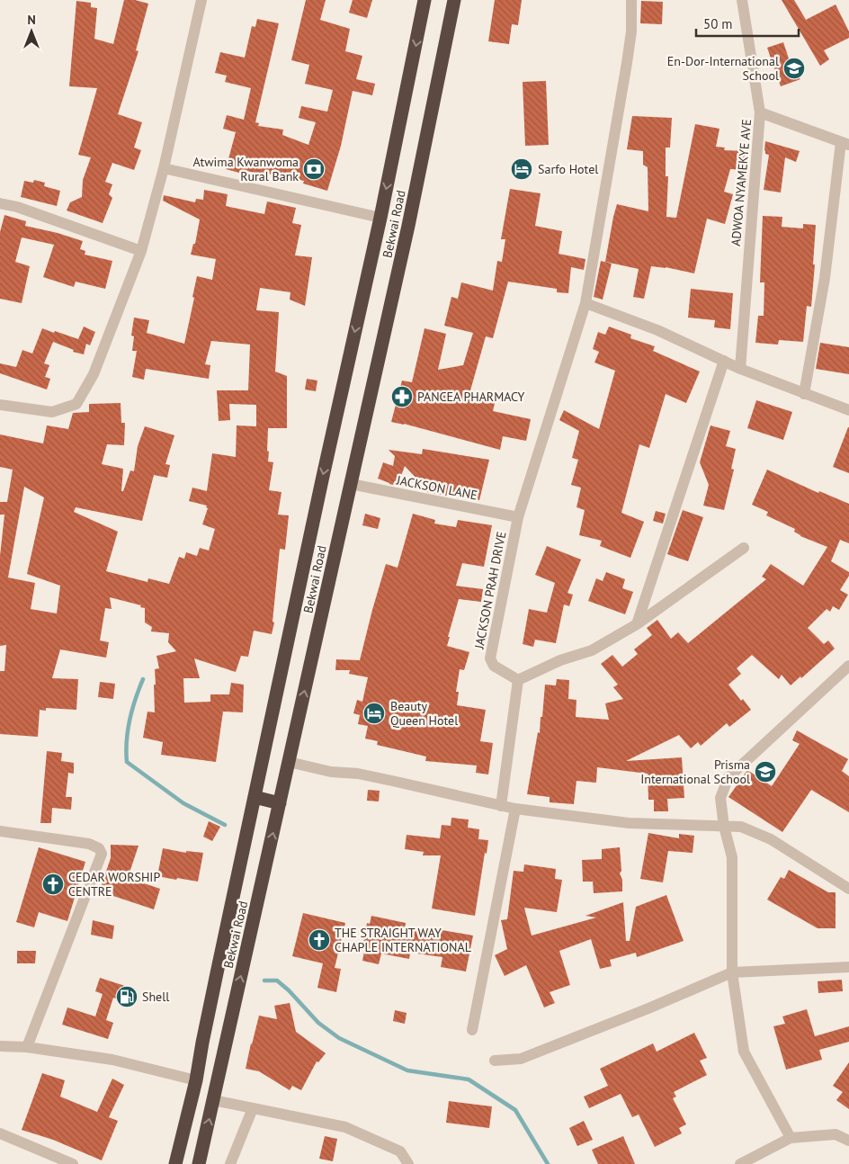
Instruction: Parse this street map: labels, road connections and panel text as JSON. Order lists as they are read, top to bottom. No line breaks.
{"streets":{"highway":["Bekwai Road"],"street":["ADWOA NYAMEKYE AVE","JACKSON LANE","JACKSON PRAH DRIVE"]},"crossings":[["Bekwai Road","JACKSON LANE"],["JACKSON LANE","JACKSON PRAH DRIVE"]],"places":{"school or university":["En-Dor-International School","Prisma International School"],"bank":["Atwima Kwanwoma Rural Bank"],"hotel":["Sarfo Hotel","Beauty Queen Hotel"],"pharmacy":["PANCEA PHARMACY"],"church":["CEDAR WORSHIP CENTRE","THE STRAIGHT WAY CHAPLE INTERNATIONAL"],"fuel station":["Shell"]},"scale_bar":"50 m","north":"top"}
